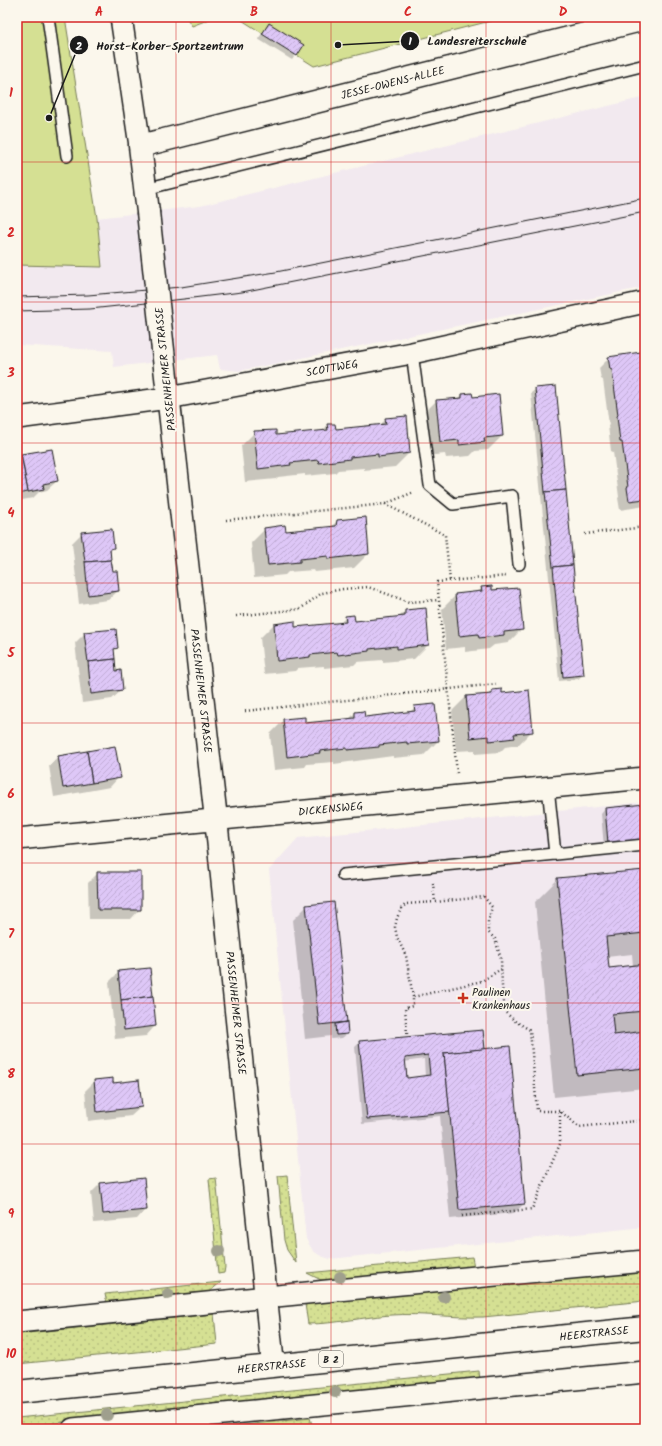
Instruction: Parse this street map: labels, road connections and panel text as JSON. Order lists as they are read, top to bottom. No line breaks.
{"streets":{"street":["JESSE-OWENS-ALLEE","SCOTTWEG","PASSENHEIMER STRASSE","DICKENSWEG","HEERSTRASSE","B 2"]},"crossings":[["JESSE-OWENS-ALLEE","PASSENHEIMER STRASSE"],["SCOTTWEG","PASSENHEIMER STRASSE"],["PASSENHEIMER STRASSE","DICKENSWEG"],["PASSENHEIMER STRASSE","HEERSTRASSE"]],"places":{"other":["Landesreiterschule","Horst-Korber-Sportzentrum"],"health":["Paulinen Krankenhaus"]},"grid":{"columns":["A","B","C","D"],"rows":["1","2","3","4","5","6","7","8","9","10"]}}
